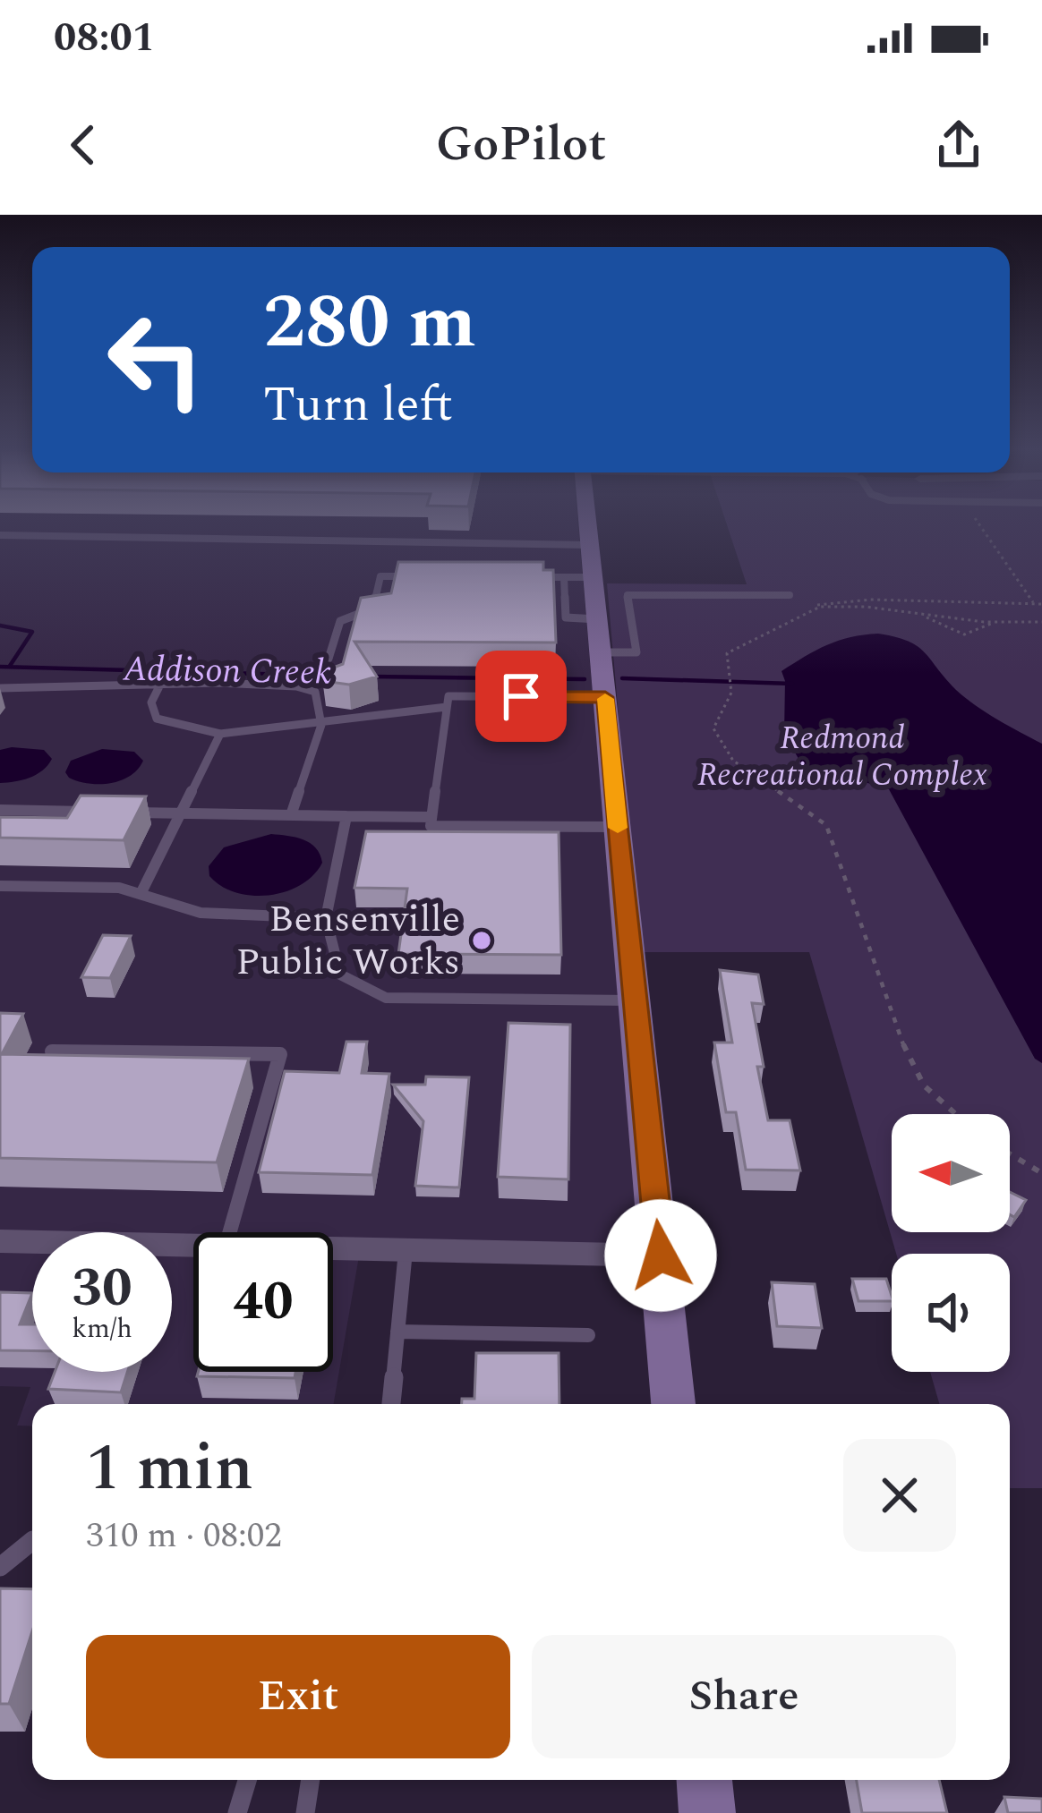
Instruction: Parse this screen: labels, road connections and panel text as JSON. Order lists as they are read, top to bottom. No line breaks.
{"water":["Addison Creek"],"parks":["Redmond Recreational Complex"],"places":["Bensenville Public Works"],"north":"left","page":{"status":"08:01","header":"GoPilot","turn":["280 m","Turn left"],"speed":"30 km/h","limit":"40","heading":["1 min","310 m · 08:02"],"buttons":["Exit","Share"]}}
